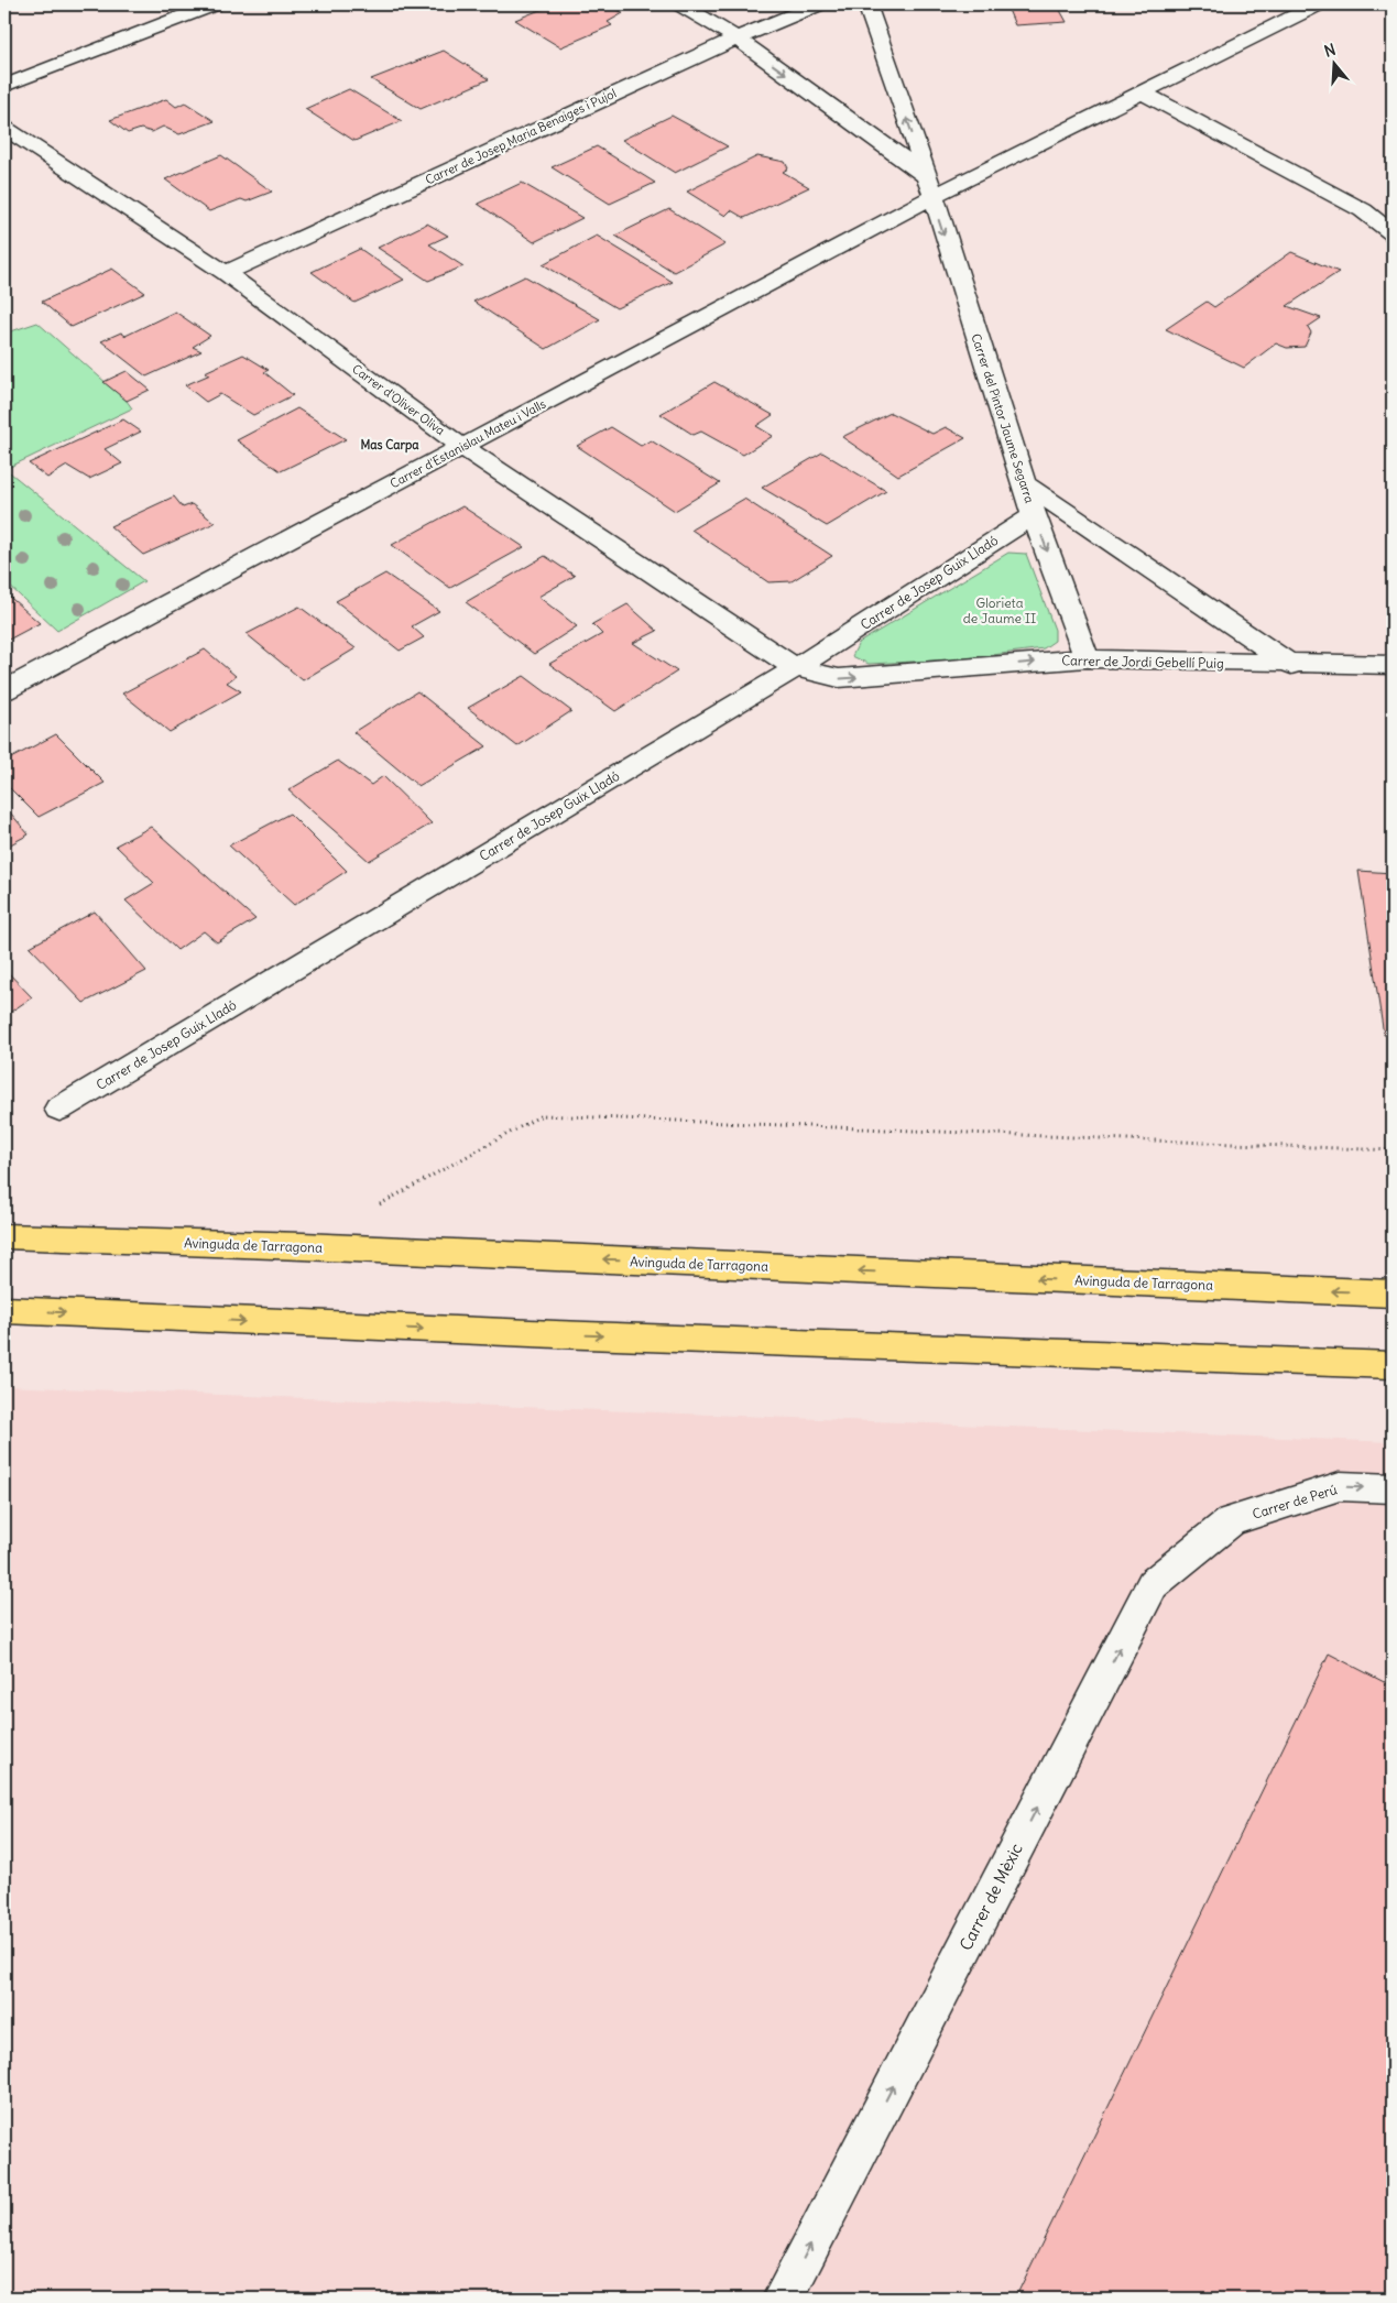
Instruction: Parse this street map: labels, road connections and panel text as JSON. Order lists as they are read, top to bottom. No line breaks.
{"streets":{"main road":["Avinguda de Tarragona"],"street":["Carrer de Josep Maria Benaiges i Pujol","Carrer d'Oliver Oliva","Carrer del Pintor Jaume Segarra","Carrer d'Estanislau Mateu i Valls","Carrer de Josep Guix Lladó","Carrer de Jordi Gebellí Puig","Carrer de Perú","Carrer de Mèxic"]},"crossings":[["Carrer de Josep Maria Benaiges i Pujol","Carrer d'Oliver Oliva"],["Carrer d'Oliver Oliva","Carrer d'Estanislau Mateu i Valls"],["Carrer d'Oliver Oliva","Carrer de Josep Guix Lladó"],["Carrer d'Oliver Oliva","Carrer de Jordi Gebellí Puig"],["Carrer del Pintor Jaume Segarra","Carrer d'Estanislau Mateu i Valls"],["Carrer del Pintor Jaume Segarra","Carrer de Josep Guix Lladó"],["Carrer del Pintor Jaume Segarra","Carrer de Jordi Gebellí Puig"],["Carrer de Josep Guix Lladó","Carrer de Jordi Gebellí Puig"],["Carrer de Perú","Carrer de Mèxic"]],"one_way":["Carrer de Jordi Gebellí Puig","Carrer de Perú","Carrer de Mèxic"],"districts":["Mas Carpa"],"parks":["Glorieta de Jaume II"],"north":"top"}
